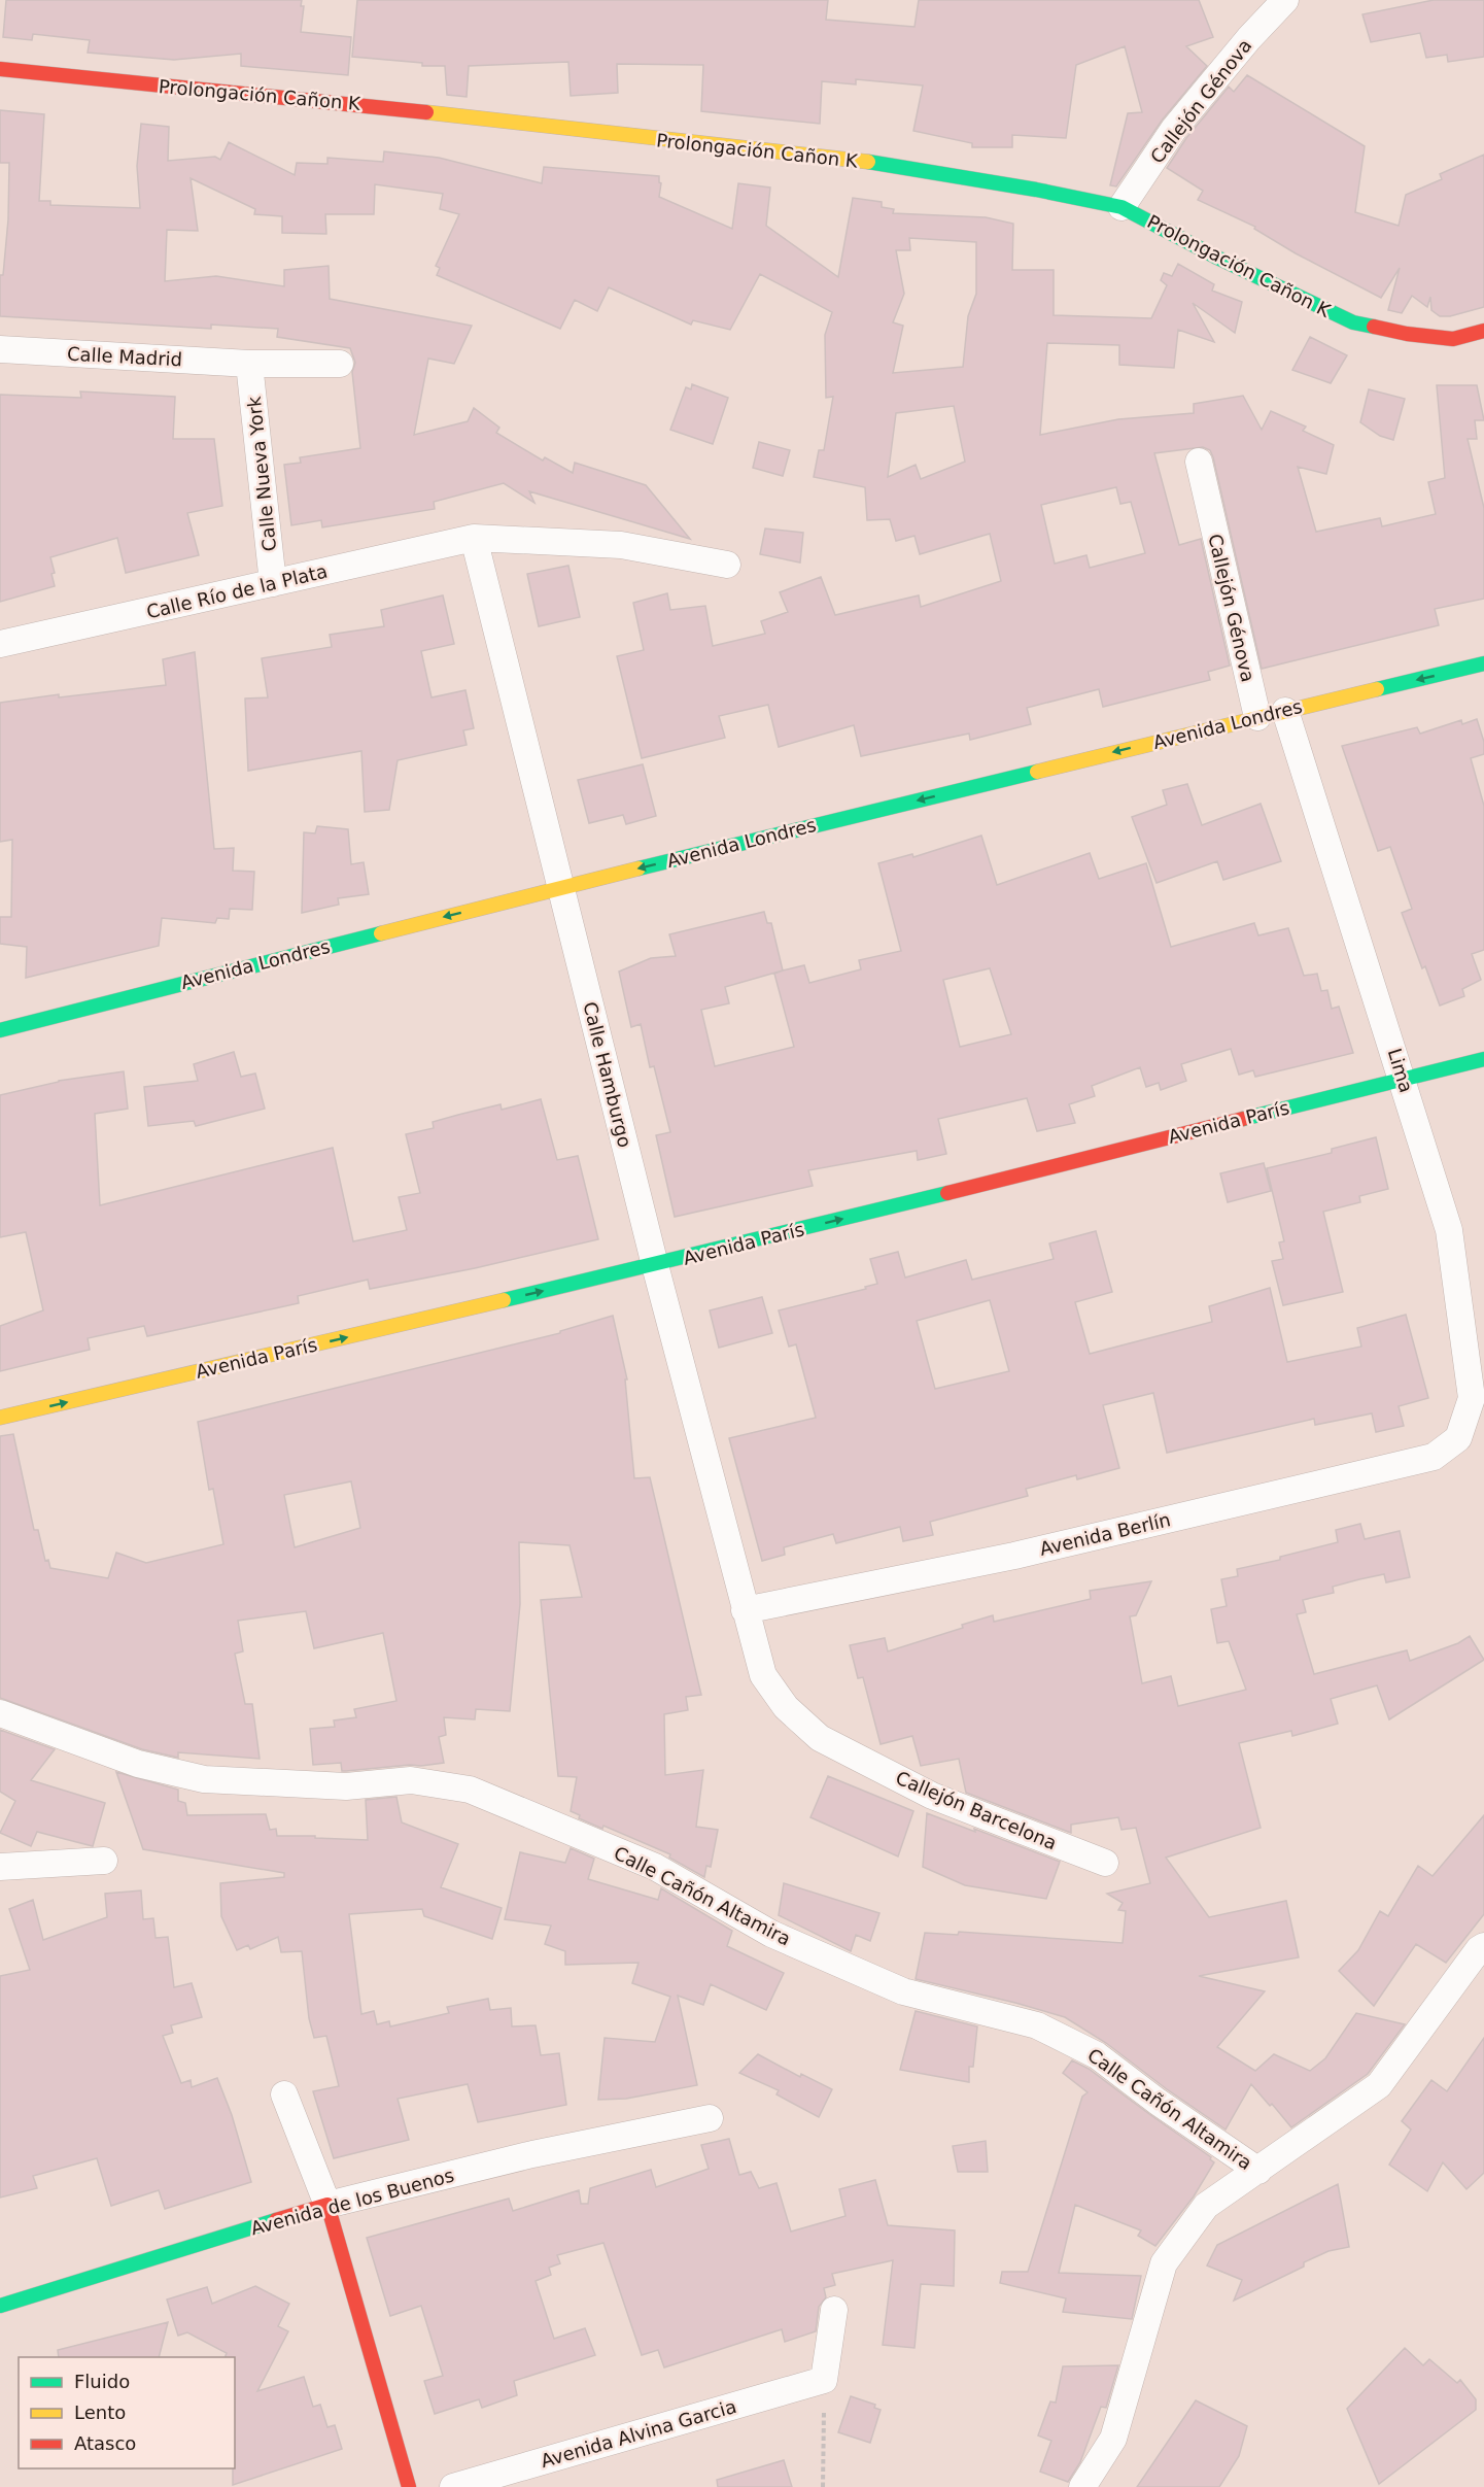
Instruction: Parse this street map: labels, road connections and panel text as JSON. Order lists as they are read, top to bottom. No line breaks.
{"streets":{"main road":["Prolongación Cañon K","Avenida Londres","Avenida París","Avenida de los Buenos"],"street":["Callejón Génova","Calle Madrid","Calle Nueva York","Calle Río de la Plata","Lima","Calle Hamburgo","Avenida Berlín","Callejón Barcelona","Calle Cañón Altamira","Avenida Alvina Garcia"]},"crossings":[["Prolongación Cañon K","Callejón Génova"],["Callejón Génova","Avenida Londres"],["Calle Madrid","Calle Nueva York"],["Calle Nueva York","Calle Río de la Plata"],["Calle Río de la Plata","Calle Hamburgo"],["Avenida Londres","Lima"],["Avenida Londres","Calle Hamburgo"],["Lima","Avenida París"],["Lima","Avenida Berlín"],["Calle Hamburgo","Avenida París"],["Calle Hamburgo","Avenida Berlín"],["Calle Hamburgo","Callejón Barcelona"],["Avenida Berlín","Callejón Barcelona"]],"one_way":["Avenida Londres","Avenida París"],"legend":["Fluido","Lento","Atasco"]}
